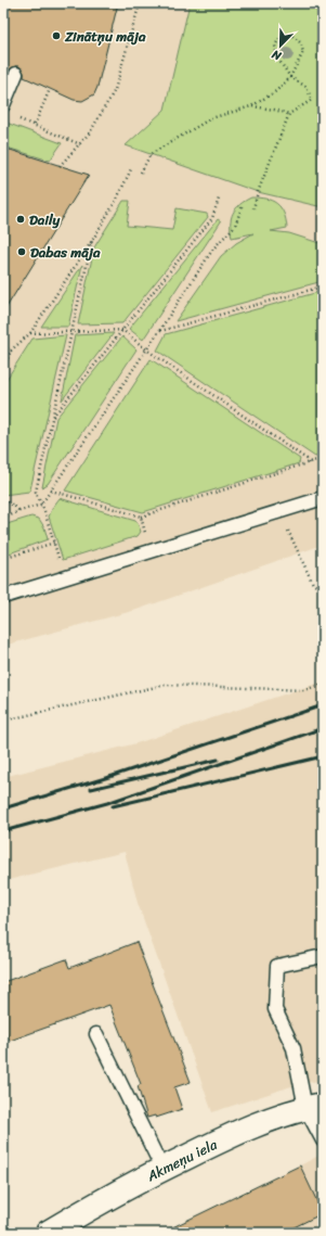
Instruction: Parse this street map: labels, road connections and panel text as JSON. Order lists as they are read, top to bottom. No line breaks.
{"streets":{"street":["Akmeņu iela"]},"places":["Zinātņu māja","Daily","Dabas māja"],"north":"bottom left"}
